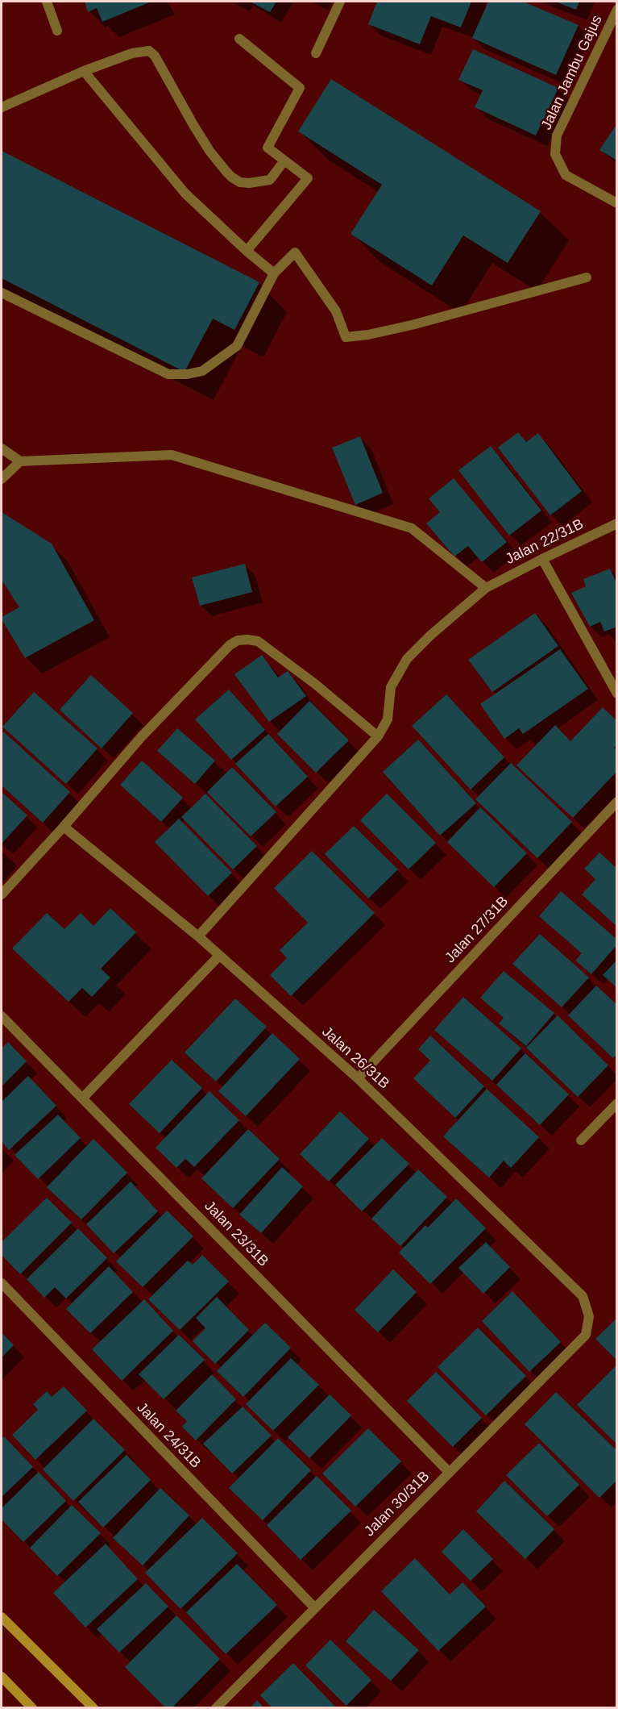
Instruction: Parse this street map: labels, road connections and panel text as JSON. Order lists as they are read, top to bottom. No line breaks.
{"streets":{"street":["Jalan Jambu Gajus","Jalan 22/31B","Jalan 27/31B","Jalan 26/31B","Jalan 23/31B","Jalan 24/31B","Jalan 30/31B"]},"crossings":[["Jalan 22/31B","Jalan 26/31B"],["Jalan 27/31B","Jalan 26/31B"],["Jalan 26/31B","Jalan 30/31B"],["Jalan 23/31B","Jalan 30/31B"],["Jalan 24/31B","Jalan 30/31B"]]}
